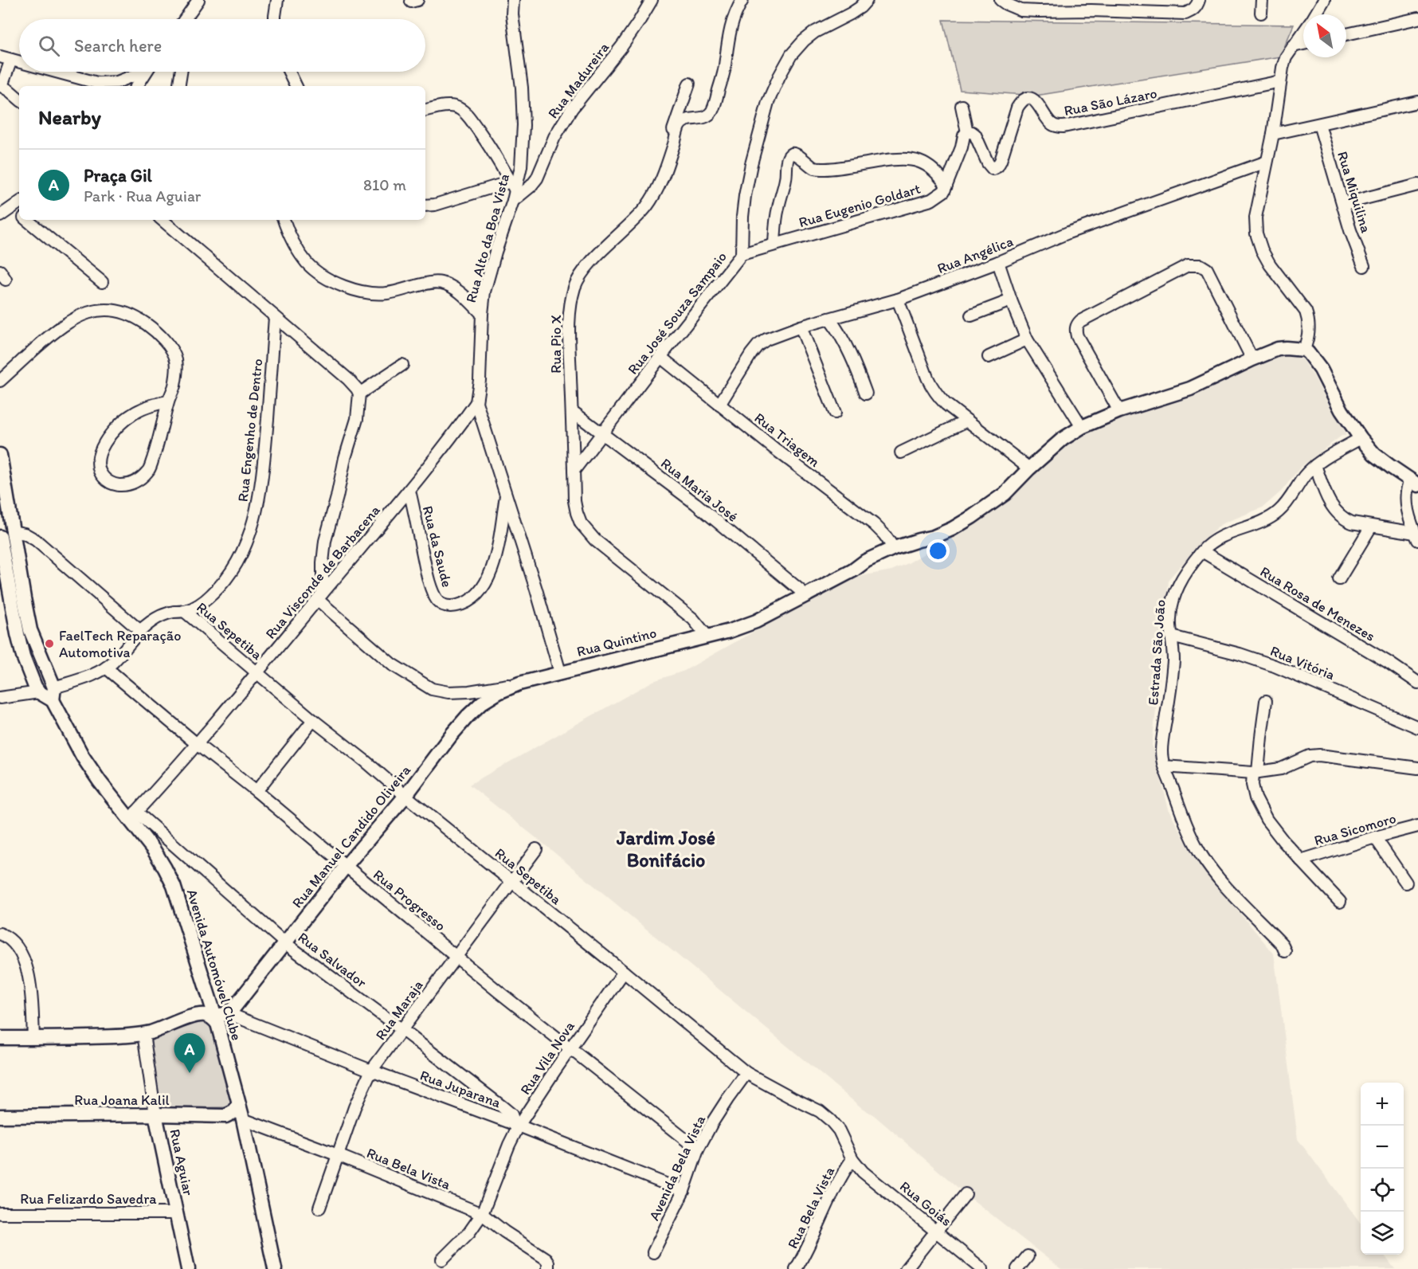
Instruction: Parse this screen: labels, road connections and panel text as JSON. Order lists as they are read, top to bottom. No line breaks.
{"streets":{"main road":["Rua Quintino","Rua Manuel Candido Oliveira","Avenida Automóvel Clube","Rua Joana Kalil","Rua Aguiar"],"street":["Rua Madureira","Rua São Lázaro","Rua Miquilina","Rua Eugenio Goldart","Rua Alto da Boa Vista","Rua Angélica","Rua José Souza Sampaio","Rua Pio X","Rua Engenho de Dentro","Rua Triagem","Rua Maria José","Rua da Saude","Rua Visconde de Barbacena","Rua Rosa de Menezes","Rua Sepetiba","Estrada São João","Rua Vitória","Rua Sicomoro","Rua Progresso","Rua Salvador","Rua Maraja","Rua Vila Nova","Rua Juparana","Avenida Bela Vista","Rua Bela Vista","Rua Felizardo Savedra","Rua Goiás"]},"crossings":[["Rua Madureira","Rua Alto da Boa Vista"],["Rua São Lázaro","Rua Eugenio Goldart"],["Rua Eugenio Goldart","Rua José Souza Sampaio"],["Rua Alto da Boa Vista","Rua da Saude"],["Rua Alto da Boa Vista","Rua Visconde de Barbacena"],["Rua Alto da Boa Vista","Rua Quintino"],["Rua Angélica","Rua Triagem"],["Rua José Souza Sampaio","Rua Pio X"],["Rua José Souza Sampaio","Rua Triagem"],["Rua José Souza Sampaio","Rua Maria José"],["Rua Pio X","Rua Maria José"],["Rua Pio X","Rua Quintino"],["Rua Engenho de Dentro","Rua Sepetiba"],["Rua Engenho de Dentro","Rua Progresso"],["Rua Engenho de Dentro","Avenida Automóvel Clube"],["Rua Triagem","Rua Quintino"],["Rua Maria José","Rua Quintino"],["Rua da Saude","Rua Visconde de Barbacena"],["Rua Visconde de Barbacena","Rua Sepetiba"],["Rua Visconde de Barbacena","Rua Quintino"],["Rua Visconde de Barbacena","Rua Progresso"],["Rua Visconde de Barbacena","Rua Salvador"],["Rua Visconde de Barbacena","Avenida Automóvel Clube"],["Rua Rosa de Menezes","Estrada São João"],["Rua Sepetiba","Rua Manuel Candido Oliveira"],["Rua Sepetiba","Rua Maraja"],["Rua Sepetiba","Rua Vila Nova"],["Rua Sepetiba","Avenida Bela Vista"],["Rua Sepetiba","Rua Bela Vista"],["Rua Sepetiba","Rua Goiás"],["Rua Quintino","Rua Manuel Candido Oliveira"],["Estrada São João","Rua Vitória"],["Rua Manuel Candido Oliveira","Rua Progresso"],["Rua Manuel Candido Oliveira","Rua Salvador"],["Rua Manuel Candido Oliveira","Avenida Automóvel Clube"],["Rua Manuel Candido Oliveira","Rua Juparana"],["Rua Progresso","Rua Maraja"],["Rua Progresso","Rua Vila Nova"],["Rua Progresso","Avenida Bela Vista"],["Rua Salvador","Avenida Automóvel Clube"],["Rua Salvador","Rua Maraja"],["Rua Salvador","Rua Vila Nova"],["Rua Salvador","Rua Juparana"],["Avenida Automóvel Clube","Rua Juparana"],["Avenida Automóvel Clube","Rua Joana Kalil"],["Avenida Automóvel Clube","Rua Bela Vista"],["Rua Maraja","Rua Juparana"],["Rua Maraja","Rua Bela Vista"],["Rua Vila Nova","Rua Juparana"],["Rua Vila Nova","Rua Bela Vista"],["Rua Juparana","Avenida Bela Vista"],["Rua Joana Kalil","Rua Aguiar"],["Rua Aguiar","Rua Felizardo Savedra"],["Rua Bela Vista","Rua Goiás"]],"districts":["Jardim José Bonifácio"],"places":["FaelTech Reparação Automotiva"],"north":"top left","page":{"search":"Search here","heading":"Nearby","list":[{"mark":"A","name":"Praça Gil","note":"Park · Rua Aguiar","value":"810 m"}],"pins":"A","map_buttons":["+","−"]}}
